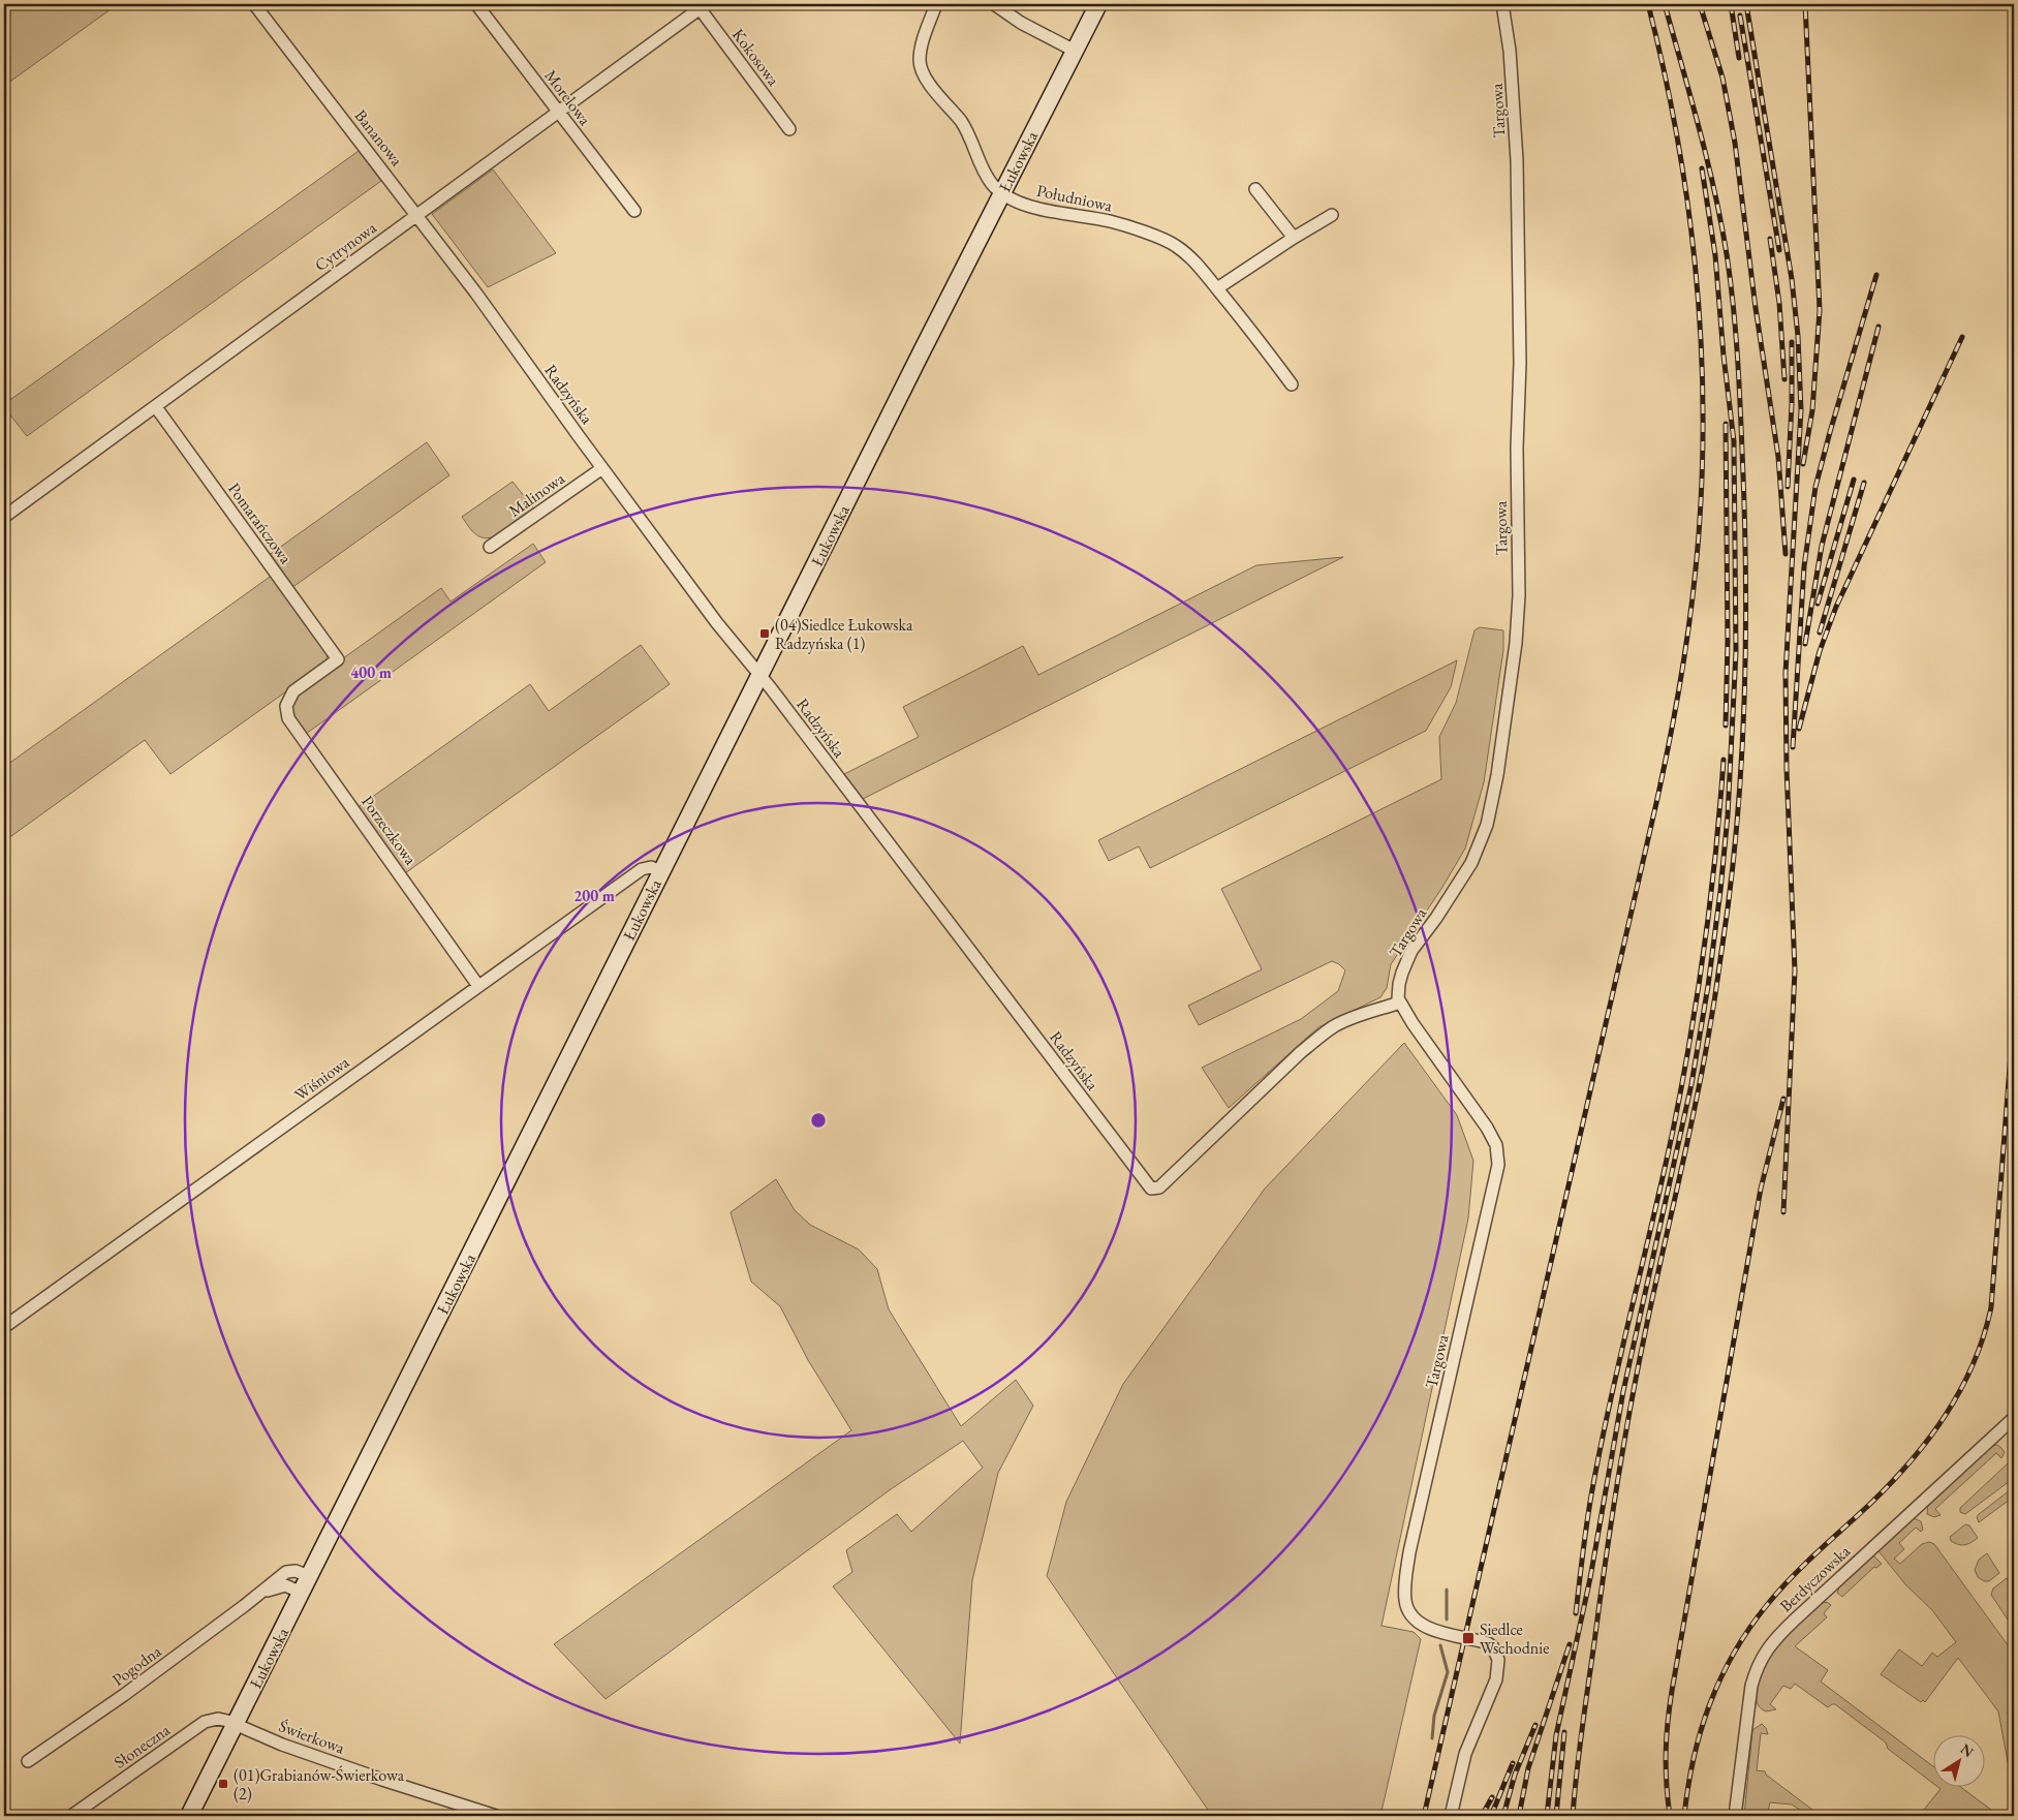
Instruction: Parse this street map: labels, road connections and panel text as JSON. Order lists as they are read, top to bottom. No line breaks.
{"streets":{"main road":["Łukowska"],"street":["Kokosowa","Morelowa","Targowa","Bananowa","Południowa","Cytrynowa","Radzyńska","Malinowa","Pomarańczowa","Porzeczkowa","Wiśniowa","Berdyczowska","Pogodna","Świerkowa","Słoneczna"]},"crossings":[["Kokosowa","Cytrynowa"],["Morelowa","Cytrynowa"],["Targowa","Radzyńska"],["Bananowa","Cytrynowa"],["Bananowa","Radzyńska"],["Łukowska","Południowa"],["Łukowska","Radzyńska"],["Łukowska","Wiśniowa"],["Łukowska","Pogodna"],["Łukowska","Świerkowa"],["Łukowska","Słoneczna"],["Cytrynowa","Pomarańczowa"],["Radzyńska","Malinowa"],["Pomarańczowa","Porzeczkowa"],["Porzeczkowa","Wiśniowa"],["Świerkowa","Słoneczna"]],"places":{"transit":["(04)Siedlce Łukowska Radzyńska (1)","Siedlce Wschodnie","(01)Grabianów-Świerkowa (2)"]},"north":"top right","rings":["400 m","200 m"]}
